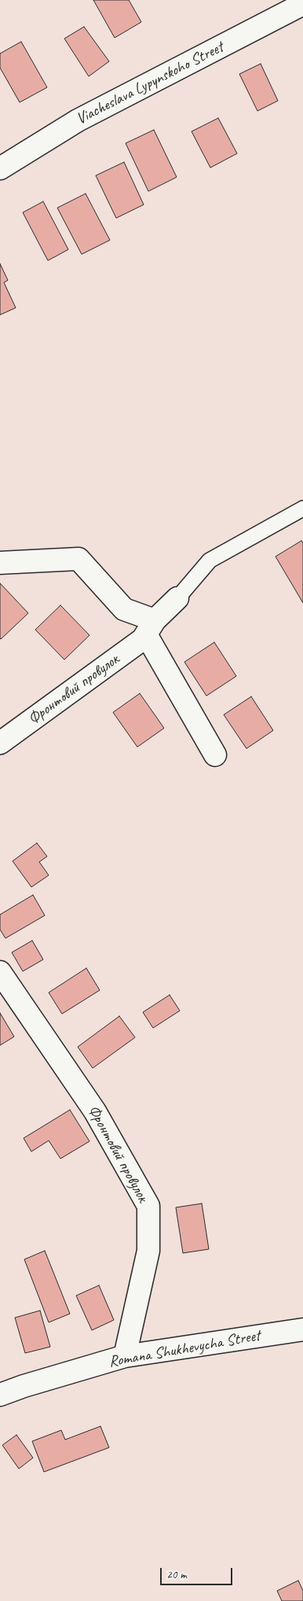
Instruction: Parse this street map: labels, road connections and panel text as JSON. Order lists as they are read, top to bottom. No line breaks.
{"streets":{"street":["Viacheslava Lypynskoho Street","Фронтовий провулок","Romana Shukhevycha Street"]},"crossings":[["Фронтовий провулок","Romana Shukhevycha Street"]],"scale_bar":"20 m"}
